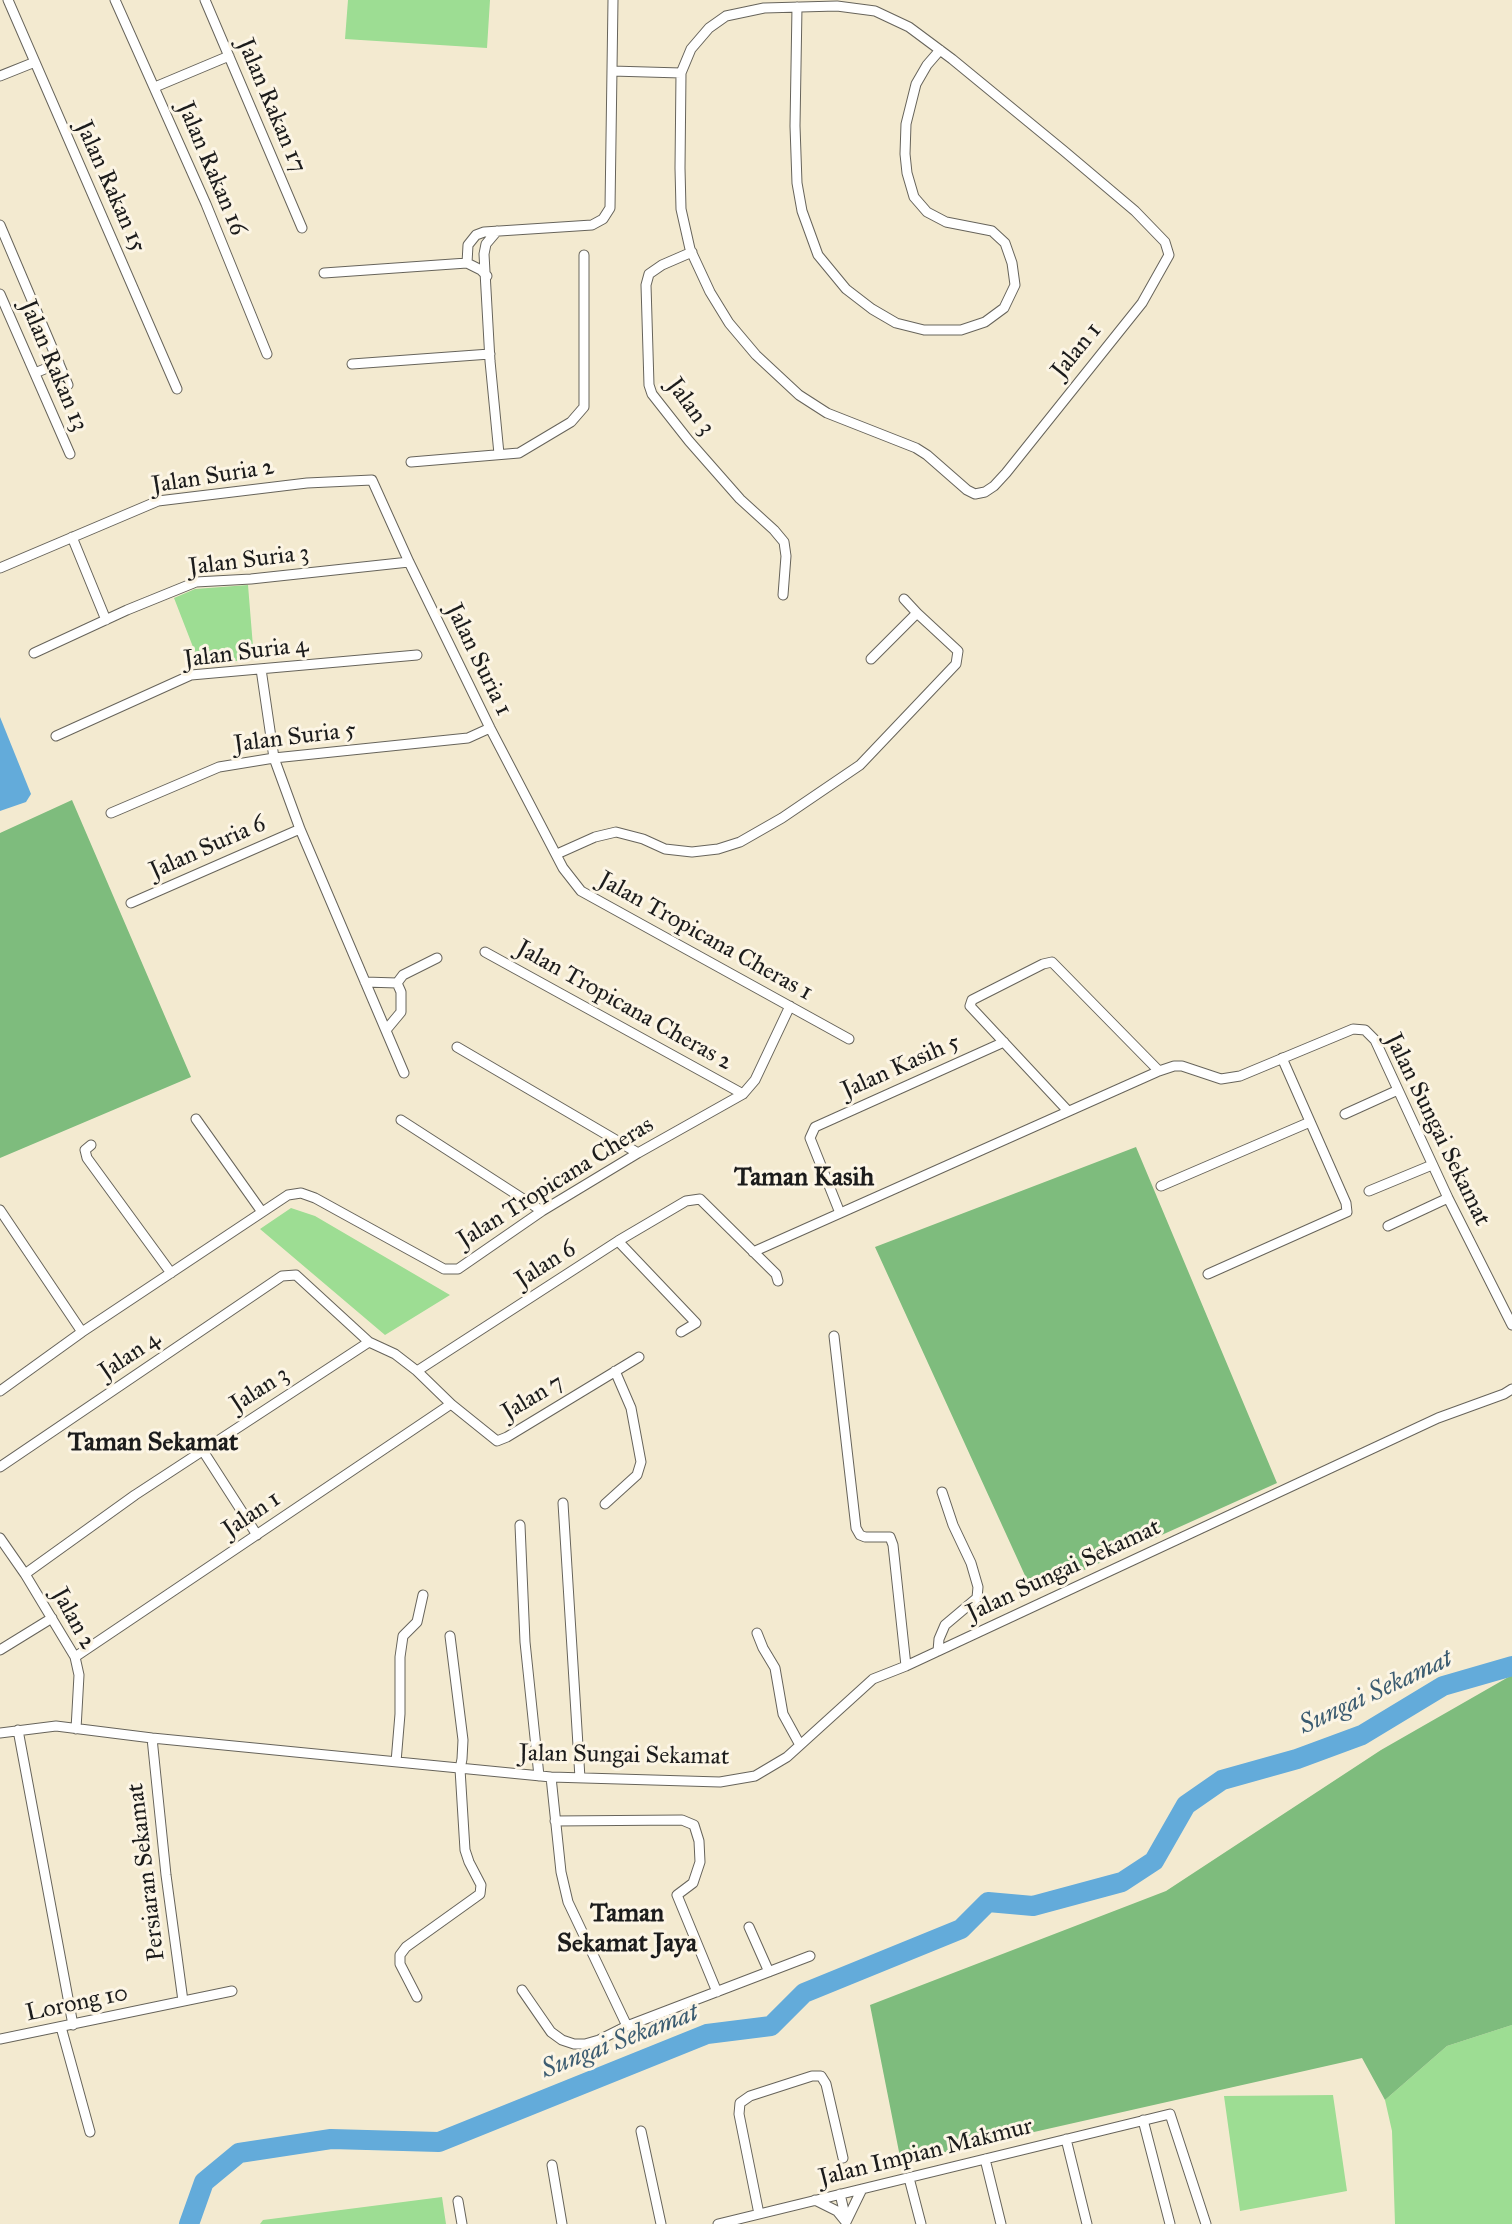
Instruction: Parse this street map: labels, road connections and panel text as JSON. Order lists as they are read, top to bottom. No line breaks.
{"streets":{"street":["Jalan Rakan 17","Jalan Rakan 16","Jalan Rakan 15","Jalan 1","Jalan Rakan 13","Jalan 3","Jalan Suria 2","Jalan Suria 3","Jalan Suria 4","Jalan Suria 1","Jalan Suria 5","Jalan Suria 6","Jalan Tropicana Cheras 1","Jalan Tropicana Cheras 2","Jalan Kasih 5","Jalan Sungai Sekamat","Jalan Tropicana Cheras","Jalan 6","Jalan 4","Jalan 7","Jalan 2","Persiaran Sekamat","Lorong 10","Jalan Impian Makmur"]},"crossings":[["Jalan 1","Jalan 3"],["Jalan 1","Jalan 7"],["Jalan 1","Jalan 2"],["Jalan 3","Jalan 4"],["Jalan 3","Jalan 2"],["Jalan Suria 2","Jalan Suria 1"],["Jalan Suria 3","Jalan Suria 1"],["Jalan Suria 1","Jalan Suria 5"],["Jalan Suria 1","Jalan Tropicana Cheras 1"],["Jalan Tropicana Cheras 1","Jalan Tropicana Cheras"],["Jalan Tropicana Cheras 2","Jalan Tropicana Cheras"],["Jalan Kasih 5","Jalan Sungai Sekamat"],["Jalan Sungai Sekamat","Jalan 6"],["Jalan Sungai Sekamat","Jalan 2"],["Jalan Sungai Sekamat","Persiaran Sekamat"],["Persiaran Sekamat","Lorong 10"]],"districts":["Taman Kasih","Taman Sekamat","Taman Sekamat Jaya"],"water":["Sungai Sekamat"]}
